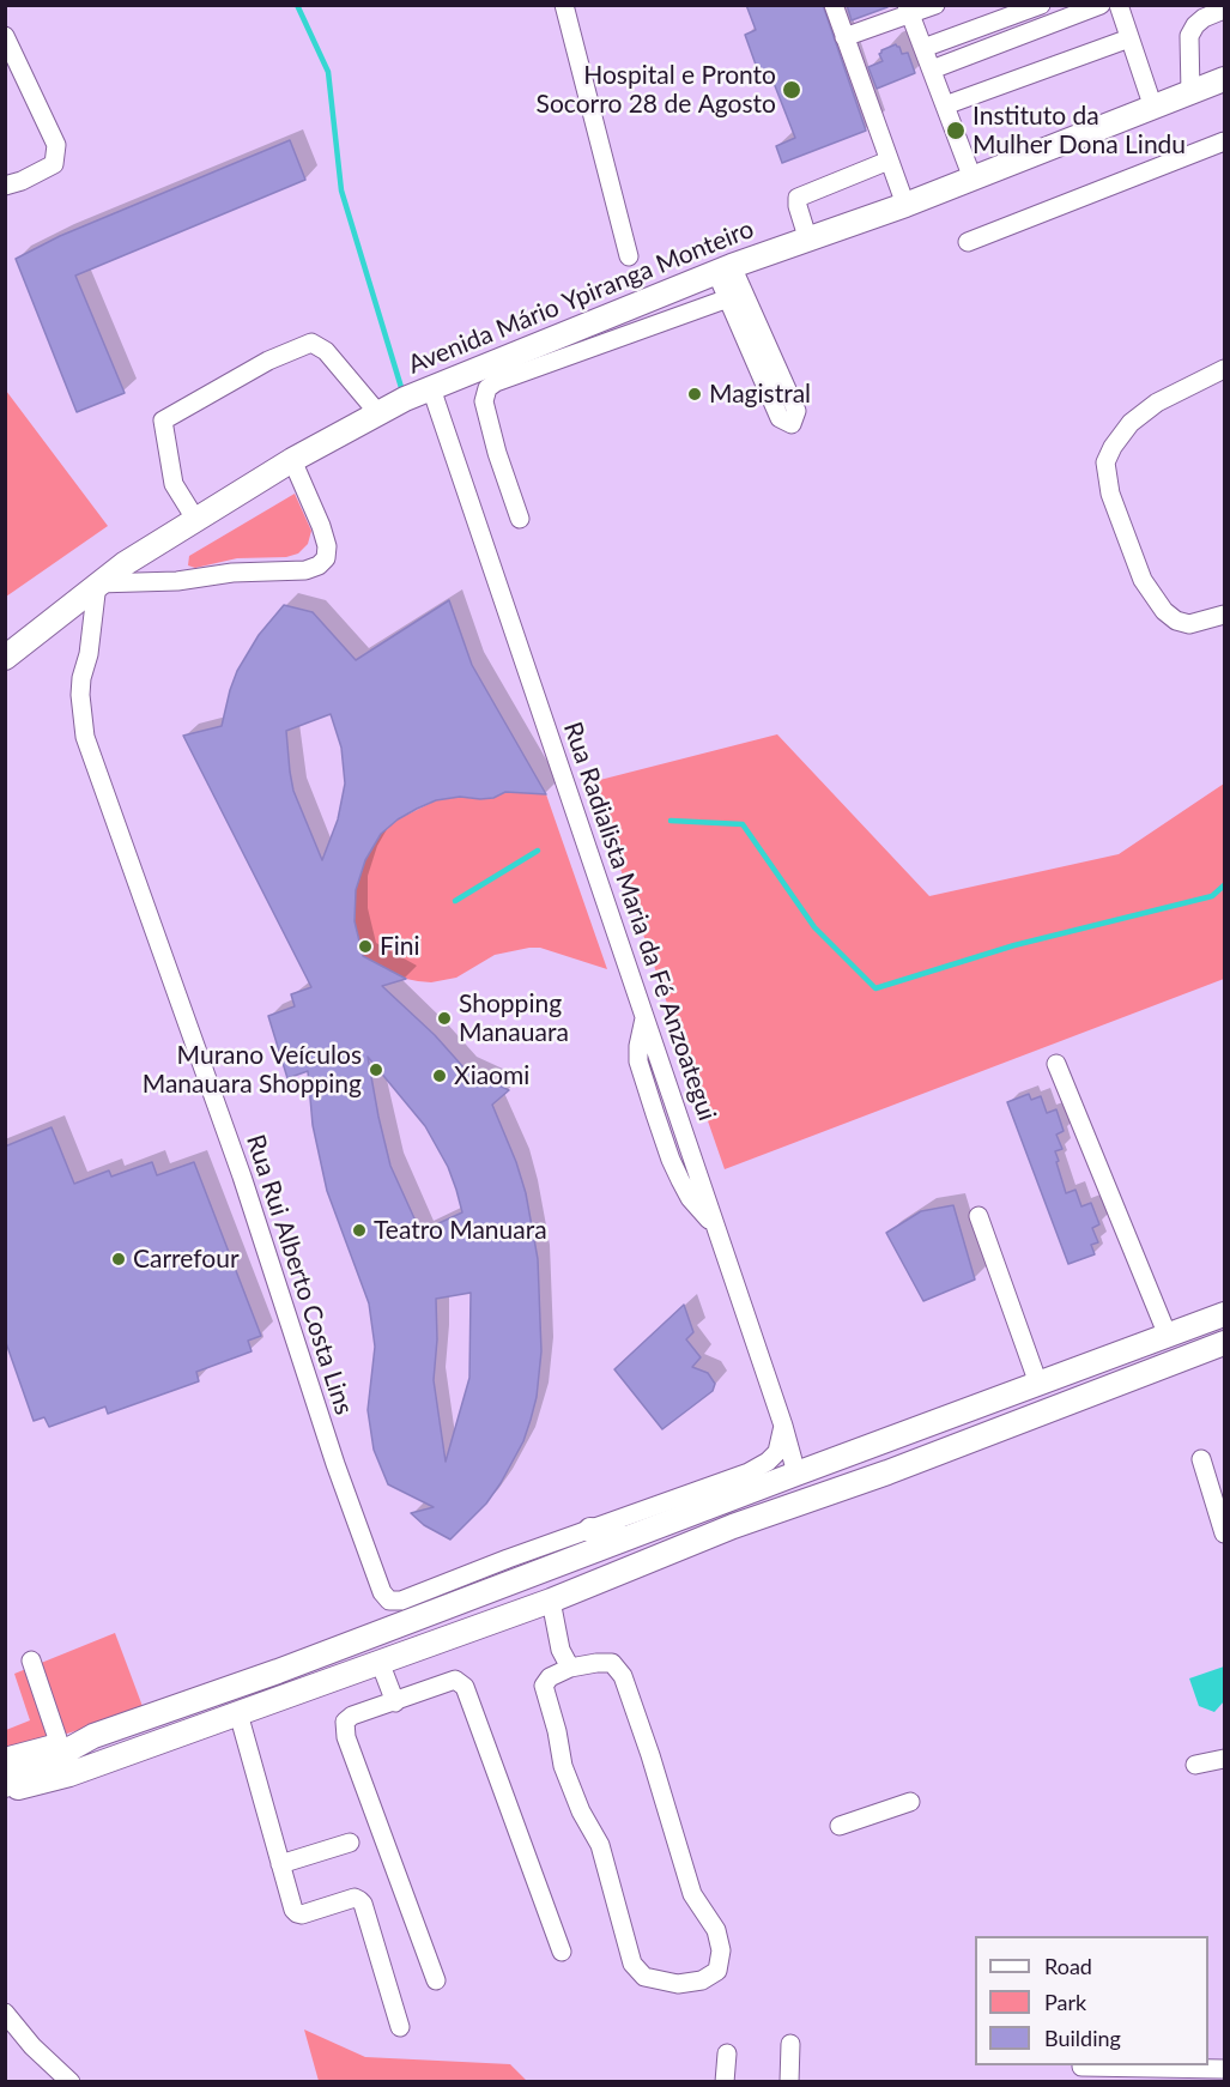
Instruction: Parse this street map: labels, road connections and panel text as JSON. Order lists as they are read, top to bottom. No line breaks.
{"streets":{"main road":["Avenida Mário Ypiranga Monteiro"],"street":["Rua Radialista Maria da Fé Anzoategui","Rua Rui Alberto Costa Lins"]},"crossings":[["Avenida Mário Ypiranga Monteiro","Rua Radialista Maria da Fé Anzoategui"],["Avenida Mário Ypiranga Monteiro","Rua Rui Alberto Costa Lins"]],"places":["Hospital e Pronto Socorro 28 de Agosto","Instituto da Mulher Dona Lindu","Magistral","Fini","Shopping Manauara","Murano Veículos Manauara Shopping","Xiaomi","Teatro Manuara","Carrefour"],"legend":["Road","Park","Building"]}
